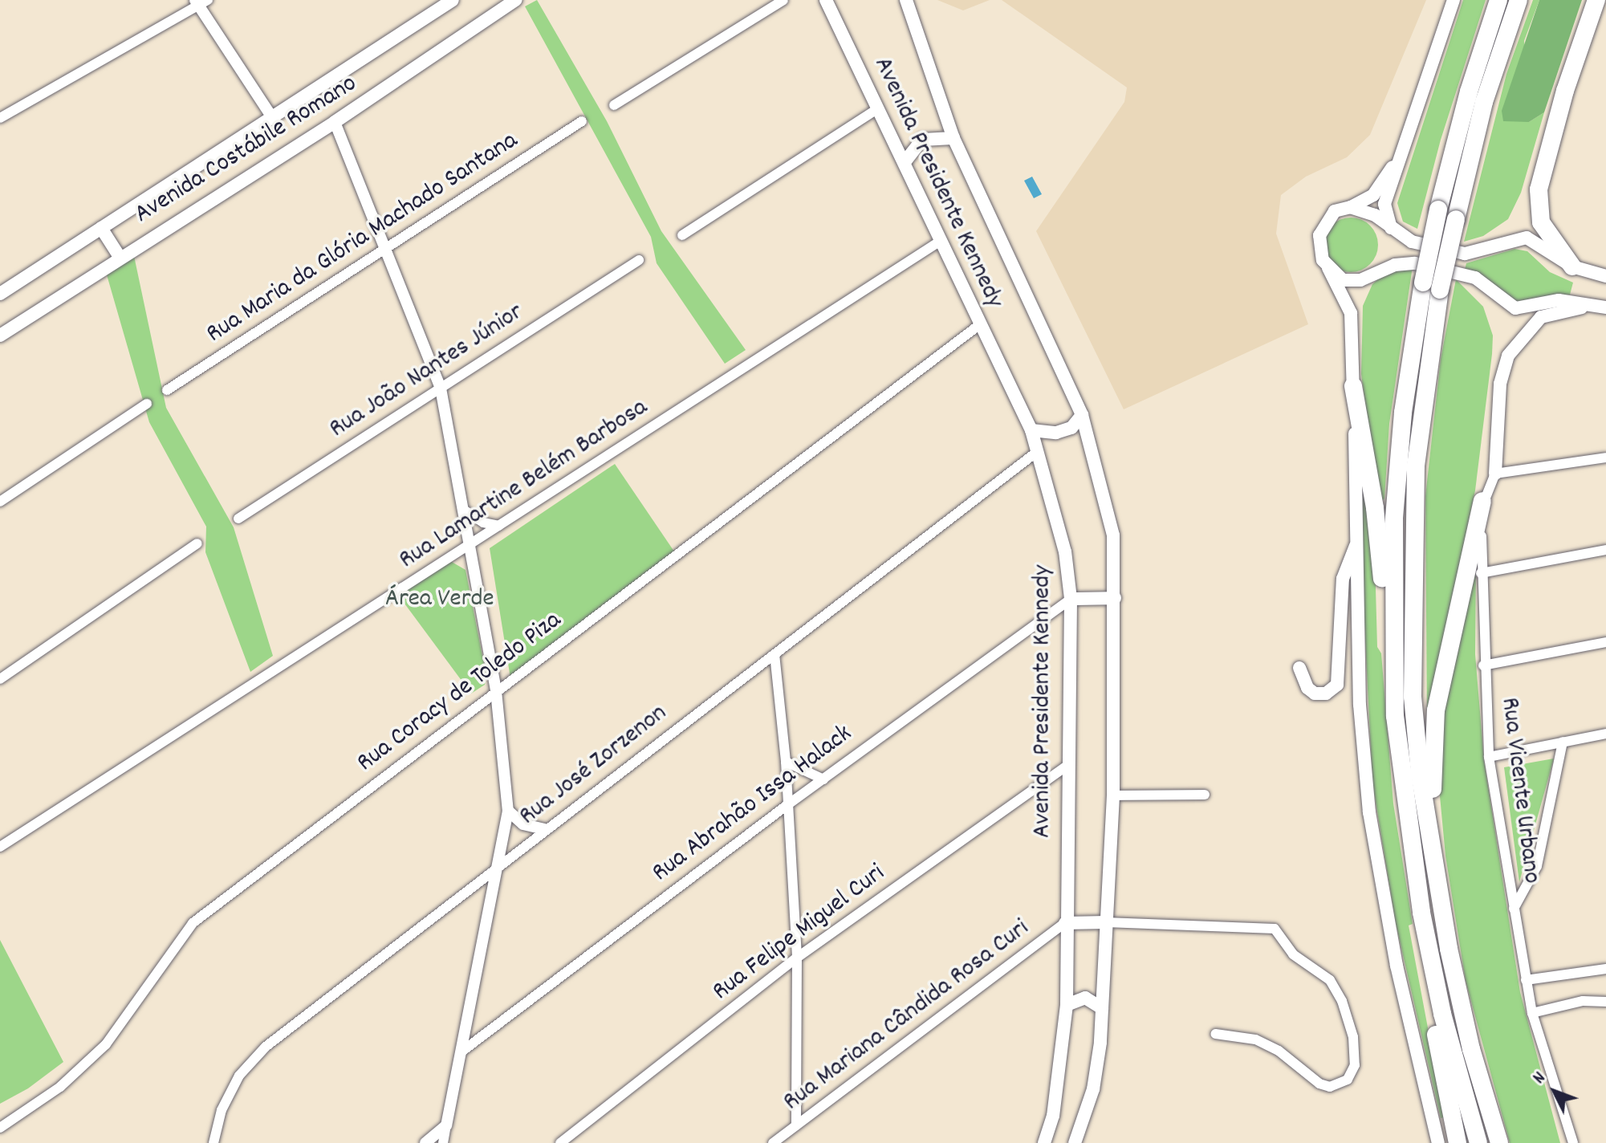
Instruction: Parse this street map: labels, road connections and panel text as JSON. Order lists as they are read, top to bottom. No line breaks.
{"streets":{"main road":["Avenida Costábile Romano","Avenida Presidente Kennedy"],"street":["Rua Maria da Glória Machado Santana","Rua João Nantes Júnior","Rua Lamartine Belém Barbosa","Rua Coracy de Toledo Piza","Rua José Zorzenon","Rua Vicente Urbano","Rua Abrahão Issa Halack","Rua Felipe Miguel Curi","Rua Mariana Cândida Rosa Curi"]},"crossings":[["Avenida Presidente Kennedy","Rua Lamartine Belém Barbosa"],["Avenida Presidente Kennedy","Rua Coracy de Toledo Piza"],["Avenida Presidente Kennedy","Rua José Zorzenon"],["Avenida Presidente Kennedy","Rua Abrahão Issa Halack"],["Avenida Presidente Kennedy","Rua Felipe Miguel Curi"],["Avenida Presidente Kennedy","Rua Mariana Cândida Rosa Curi"]],"parks":["Área Verde"],"north":"top left"}
